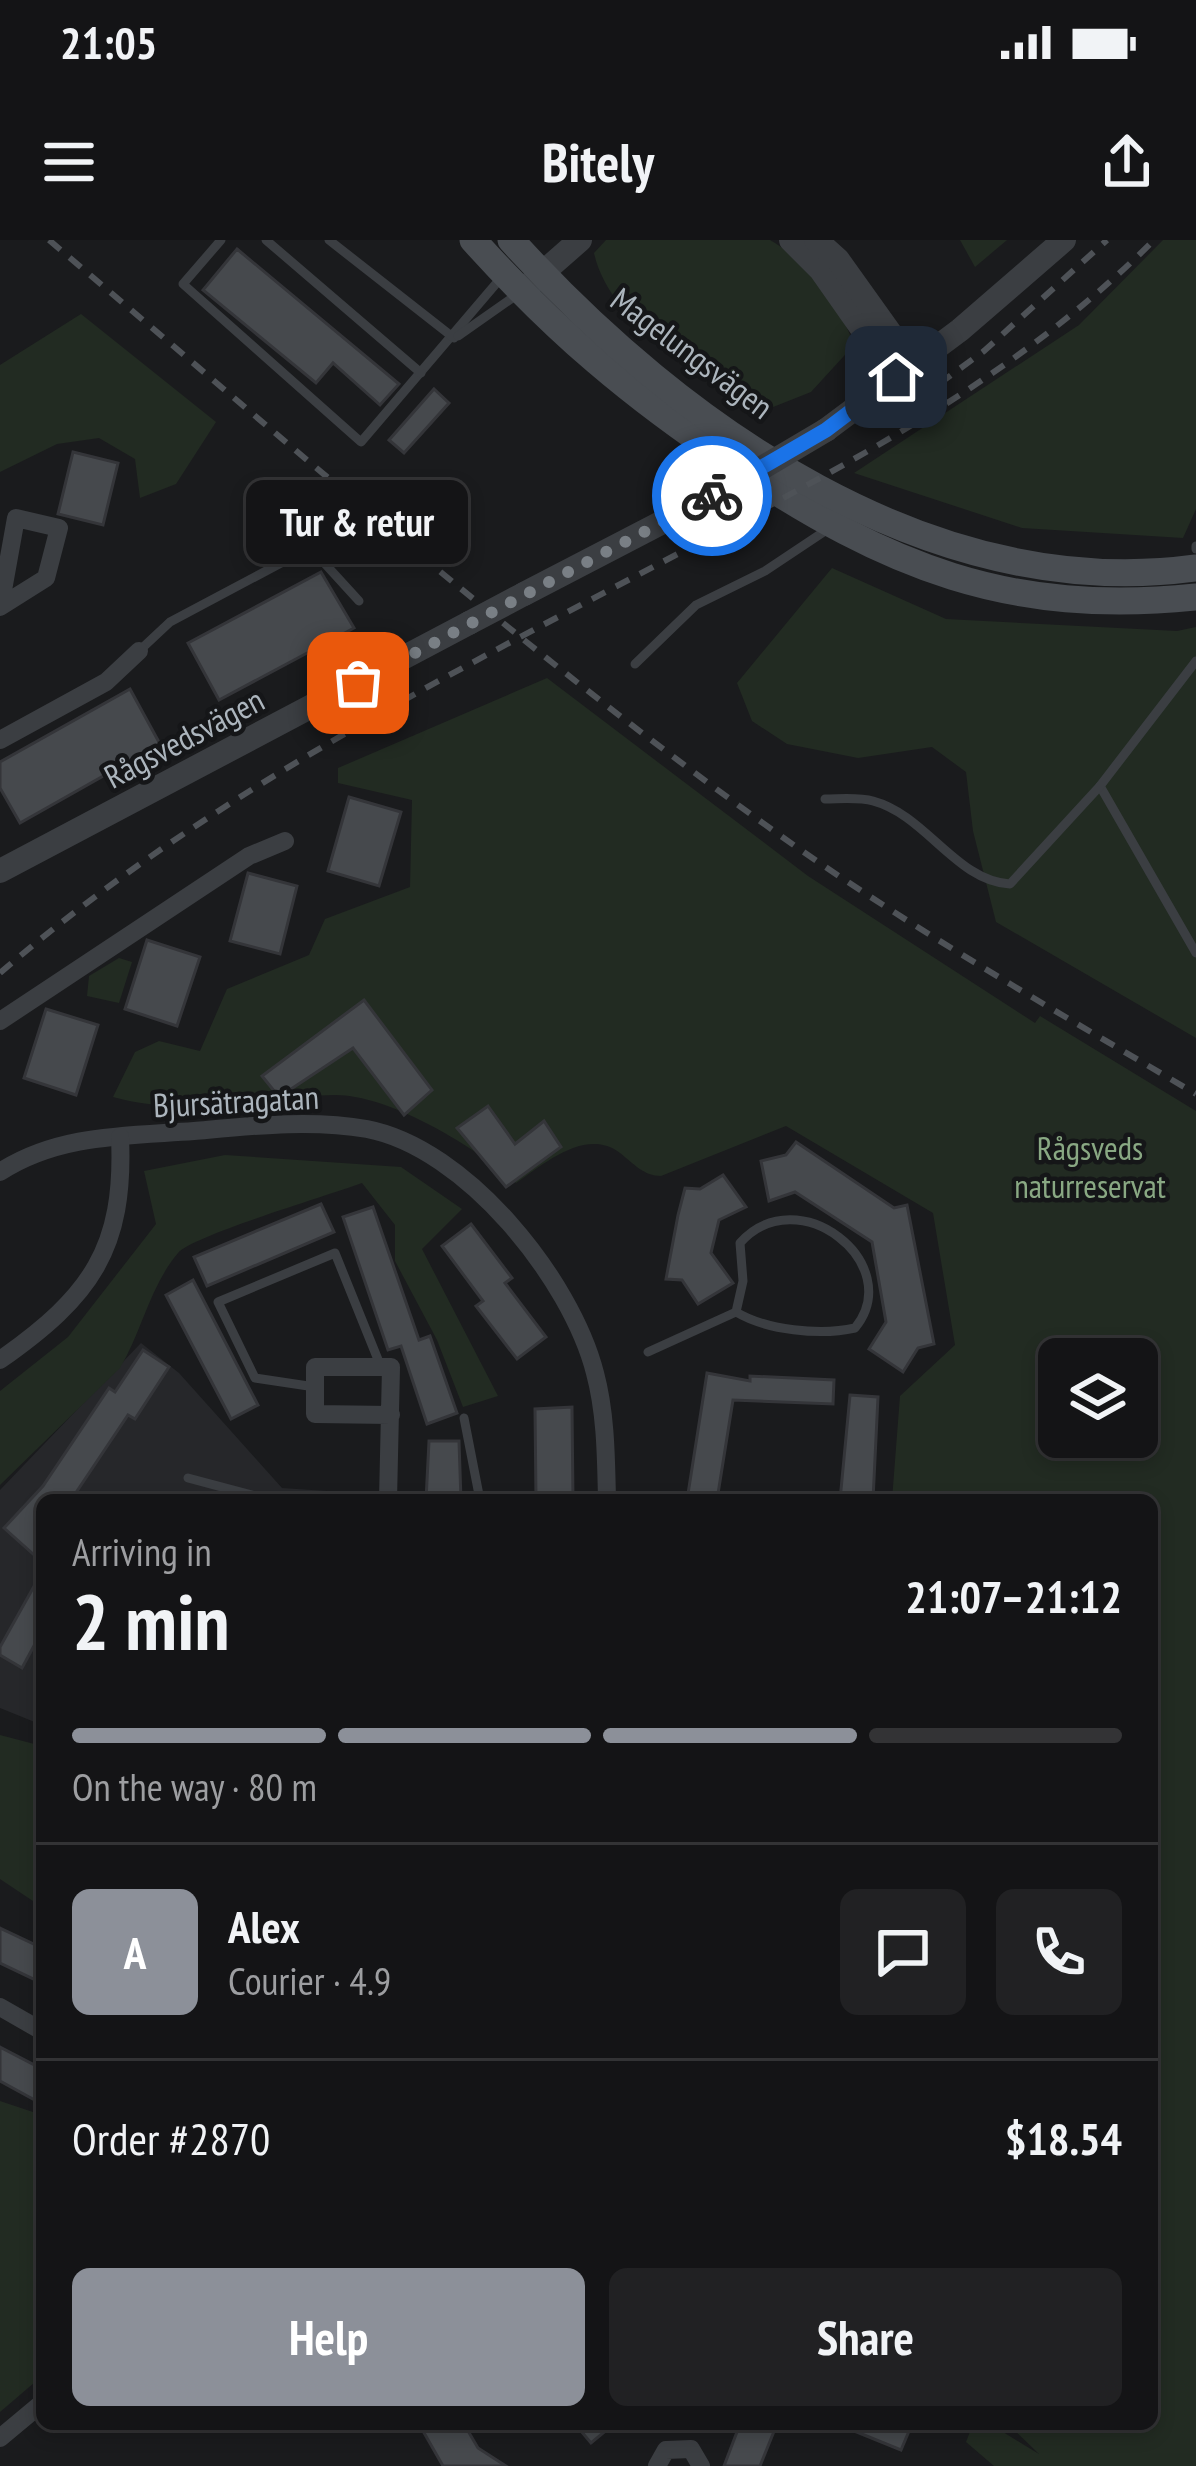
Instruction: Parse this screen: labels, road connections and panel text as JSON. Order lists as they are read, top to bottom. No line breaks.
{"streets":{"main road":["Magelungsvägen"],"street":["Rågsvedsvägen","Bjursätragatan"]},"parks":["Rågsveds naturreservat"],"places":["Tur & retur"],"page":{"status":"21:05","header":"Bitely","bubble":"Tur & retur","heading":["2 min","Arriving in","21:07–21:12"],"panel":["Alex","Courier · 4.9","Order #2870","$18.54"],"bar":"On the way · 80 m","round":"A","buttons":["Help","Share"]}}
